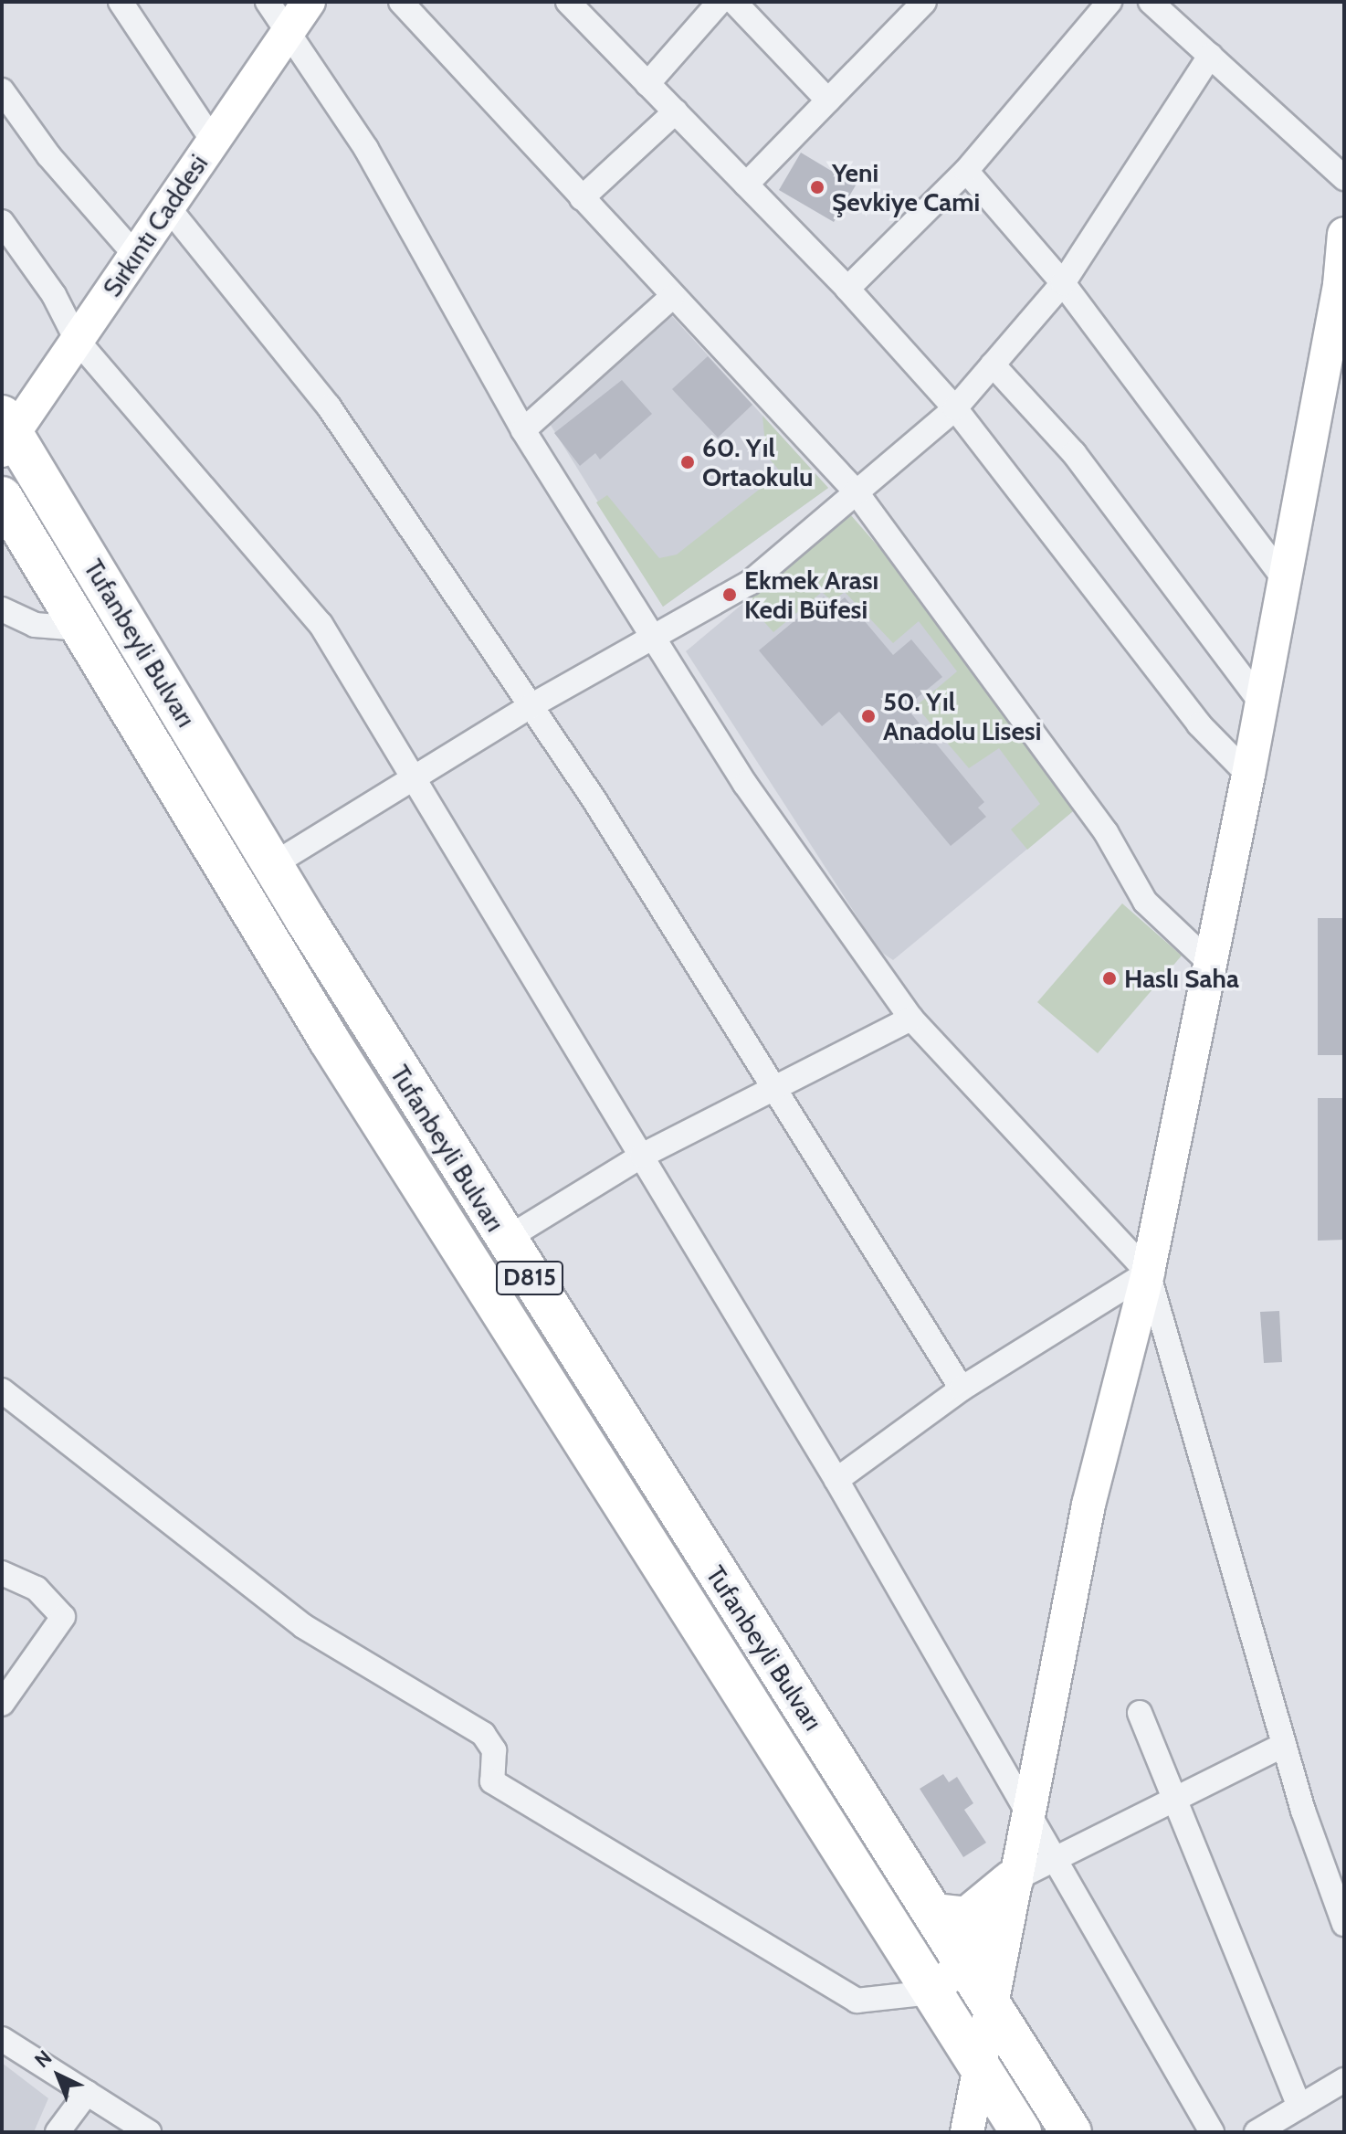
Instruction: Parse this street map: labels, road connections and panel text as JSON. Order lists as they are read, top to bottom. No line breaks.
{"streets":{"highway":["Tufanbeyli Bulvarı","D815"],"street":["Sırkıntı Caddesi"]},"crossings":[["Sırkıntı Caddesi","Tufanbeyli Bulvarı"]],"places":["Yeni Şevkiye Cami","60. Yıl Ortaokulu","Ekmek Arası Kedi Büfesi","50. Yıl Anadolu Lisesi","Haslı Saha"],"north":"top left"}
